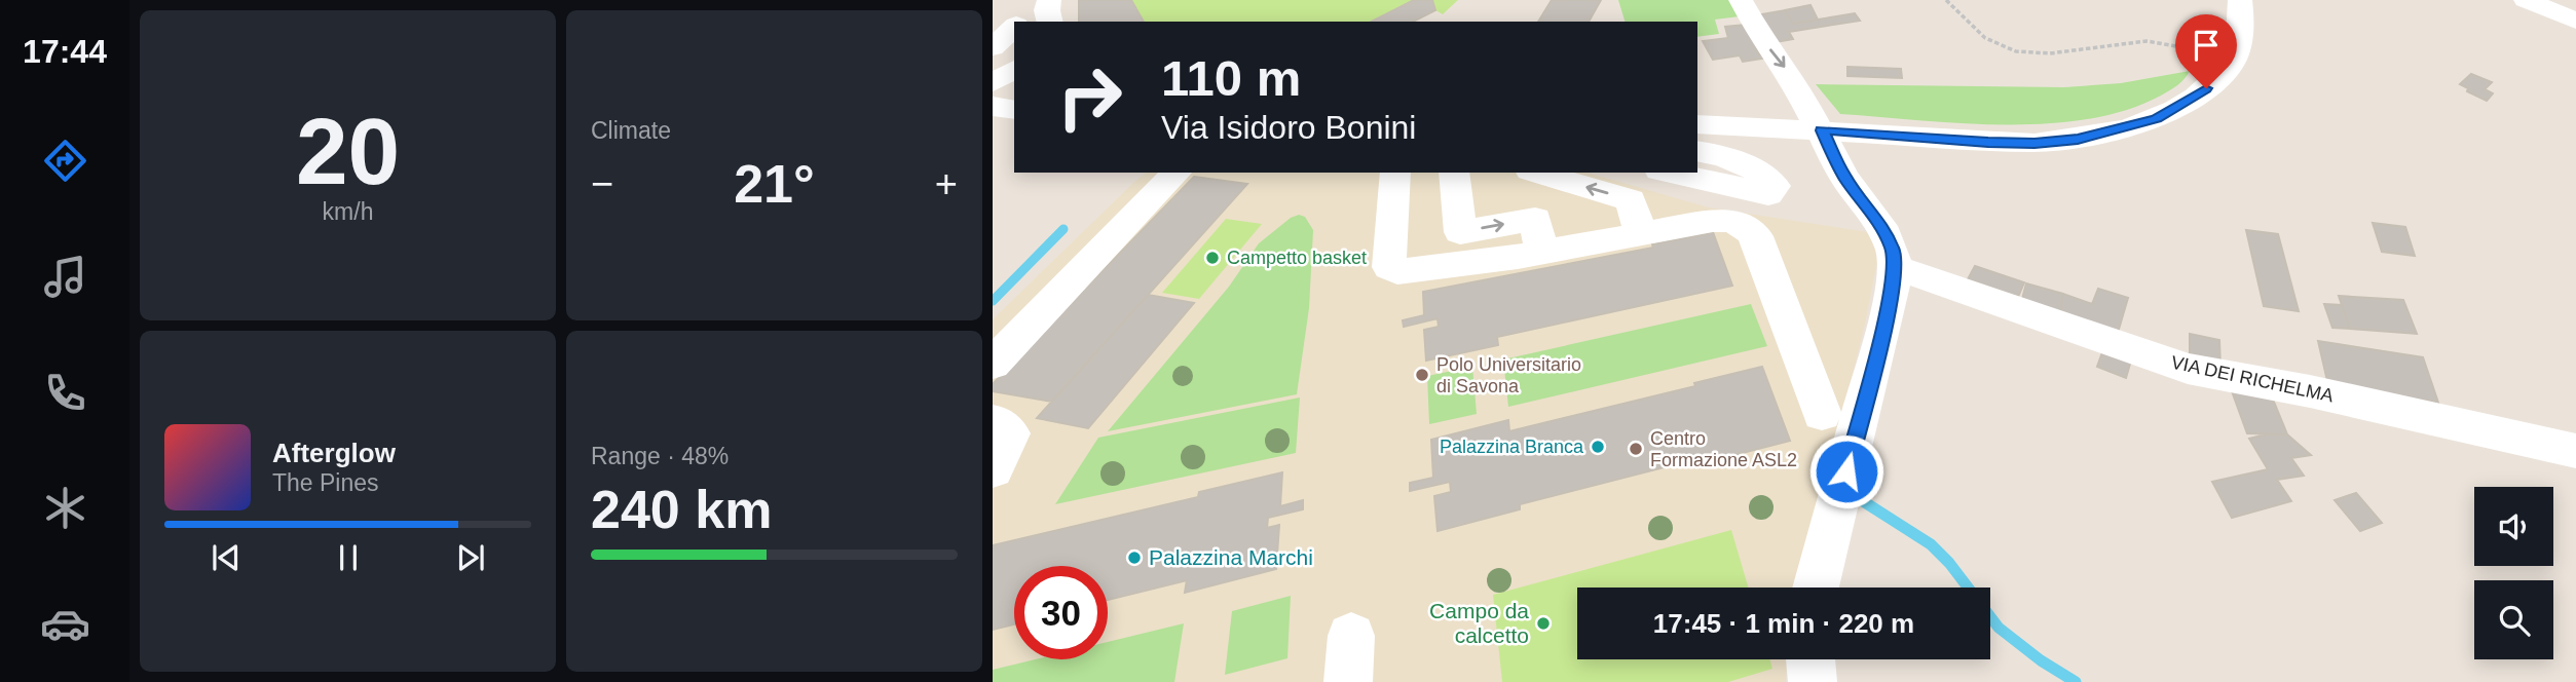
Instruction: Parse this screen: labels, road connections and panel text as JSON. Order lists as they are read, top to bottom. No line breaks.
{"streets":{"street":["VIA DEI RICHELMA"]},"places":["Campetto basket","Polo Universitario di Savona","Palazzina Branca","Centro Formazione ASL2","Palazzina Marchi","Campo da calcetto"],"page":{"tabs":"17:44","tile":[["20","km/h"],"Climate",["Range · 48%","240 km"]],"turn":["110 m","Via Isidoro Bonini"],"heat":["−","21°","+"],"song":["Afterglow","The Pines"],"limit":"30","trip":"17:45 · 1 min · 220 m"}}
